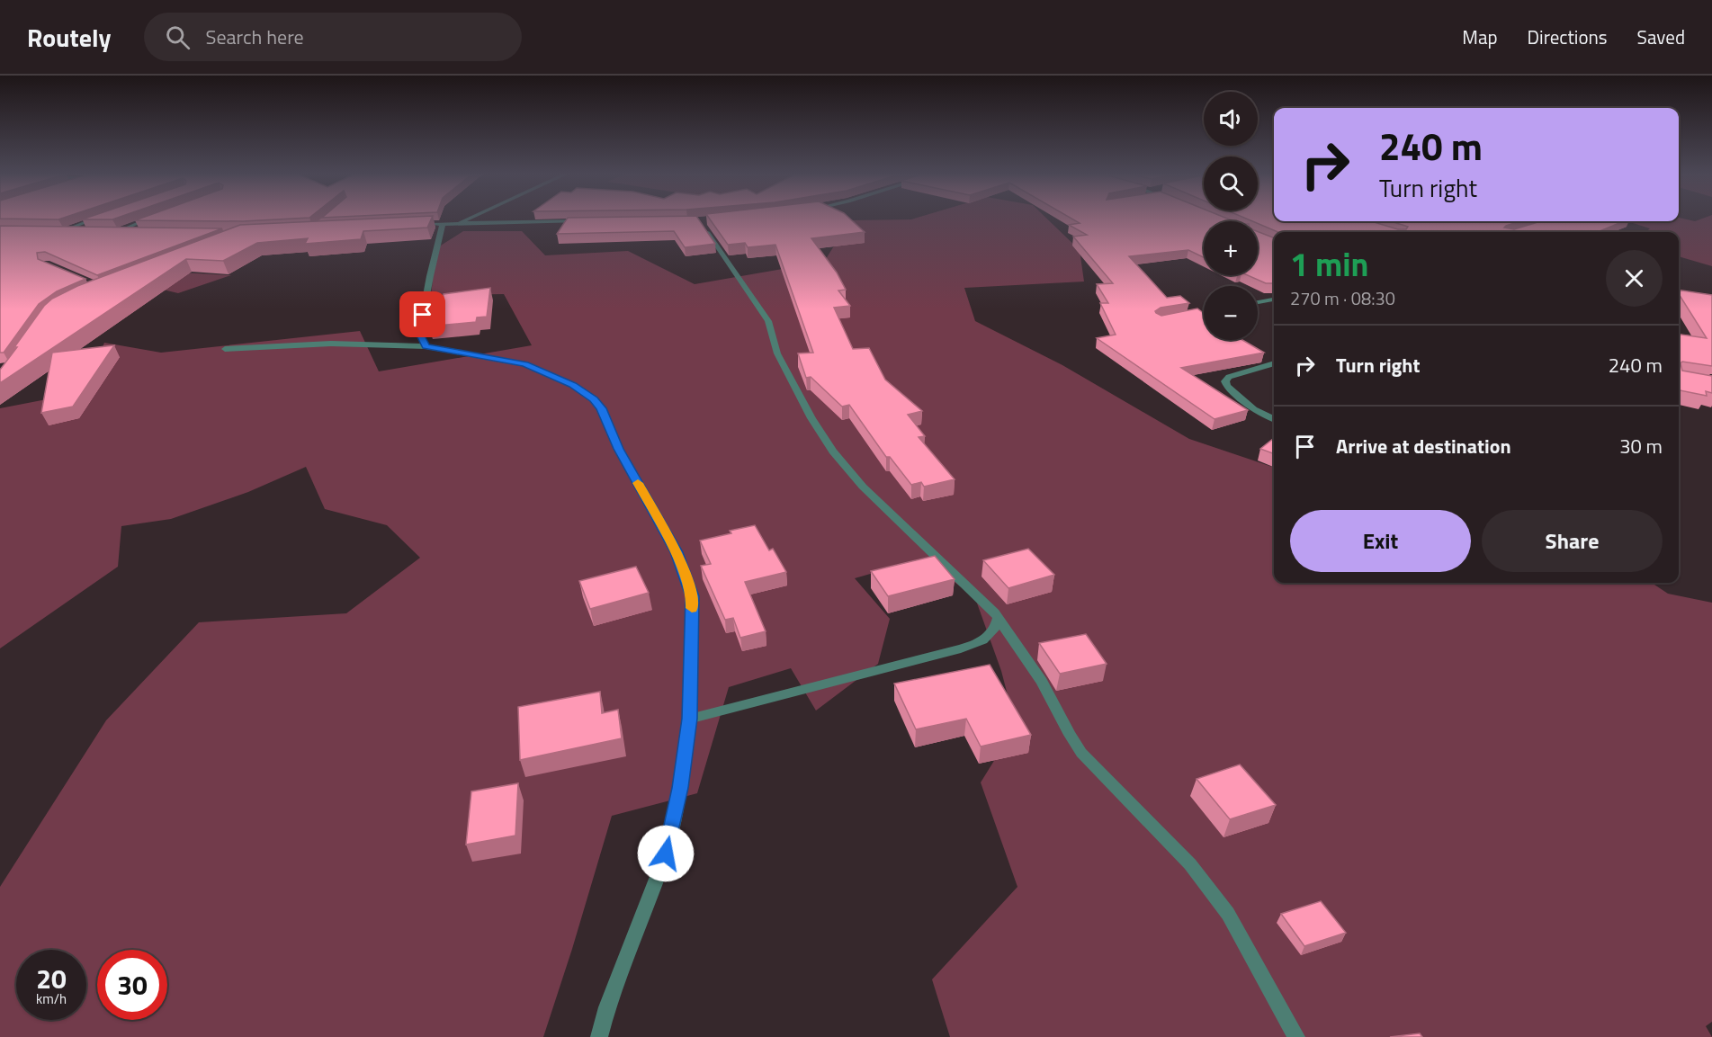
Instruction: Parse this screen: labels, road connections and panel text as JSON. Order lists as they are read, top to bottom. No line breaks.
{"page":{"header":"Routely","search":"Search here","nav":["Map","Directions","Saved"],"map_buttons":["+","−"],"turn":["240 m","Turn right"],"heading":["1 min","270 m · 08:30"],"list":[{"name":"Turn right","value":"240 m"},{"name":"Arrive at destination","value":"30 m"}],"buttons":["Exit","Share"],"speed":"20 km/h","limit":"30"}}
